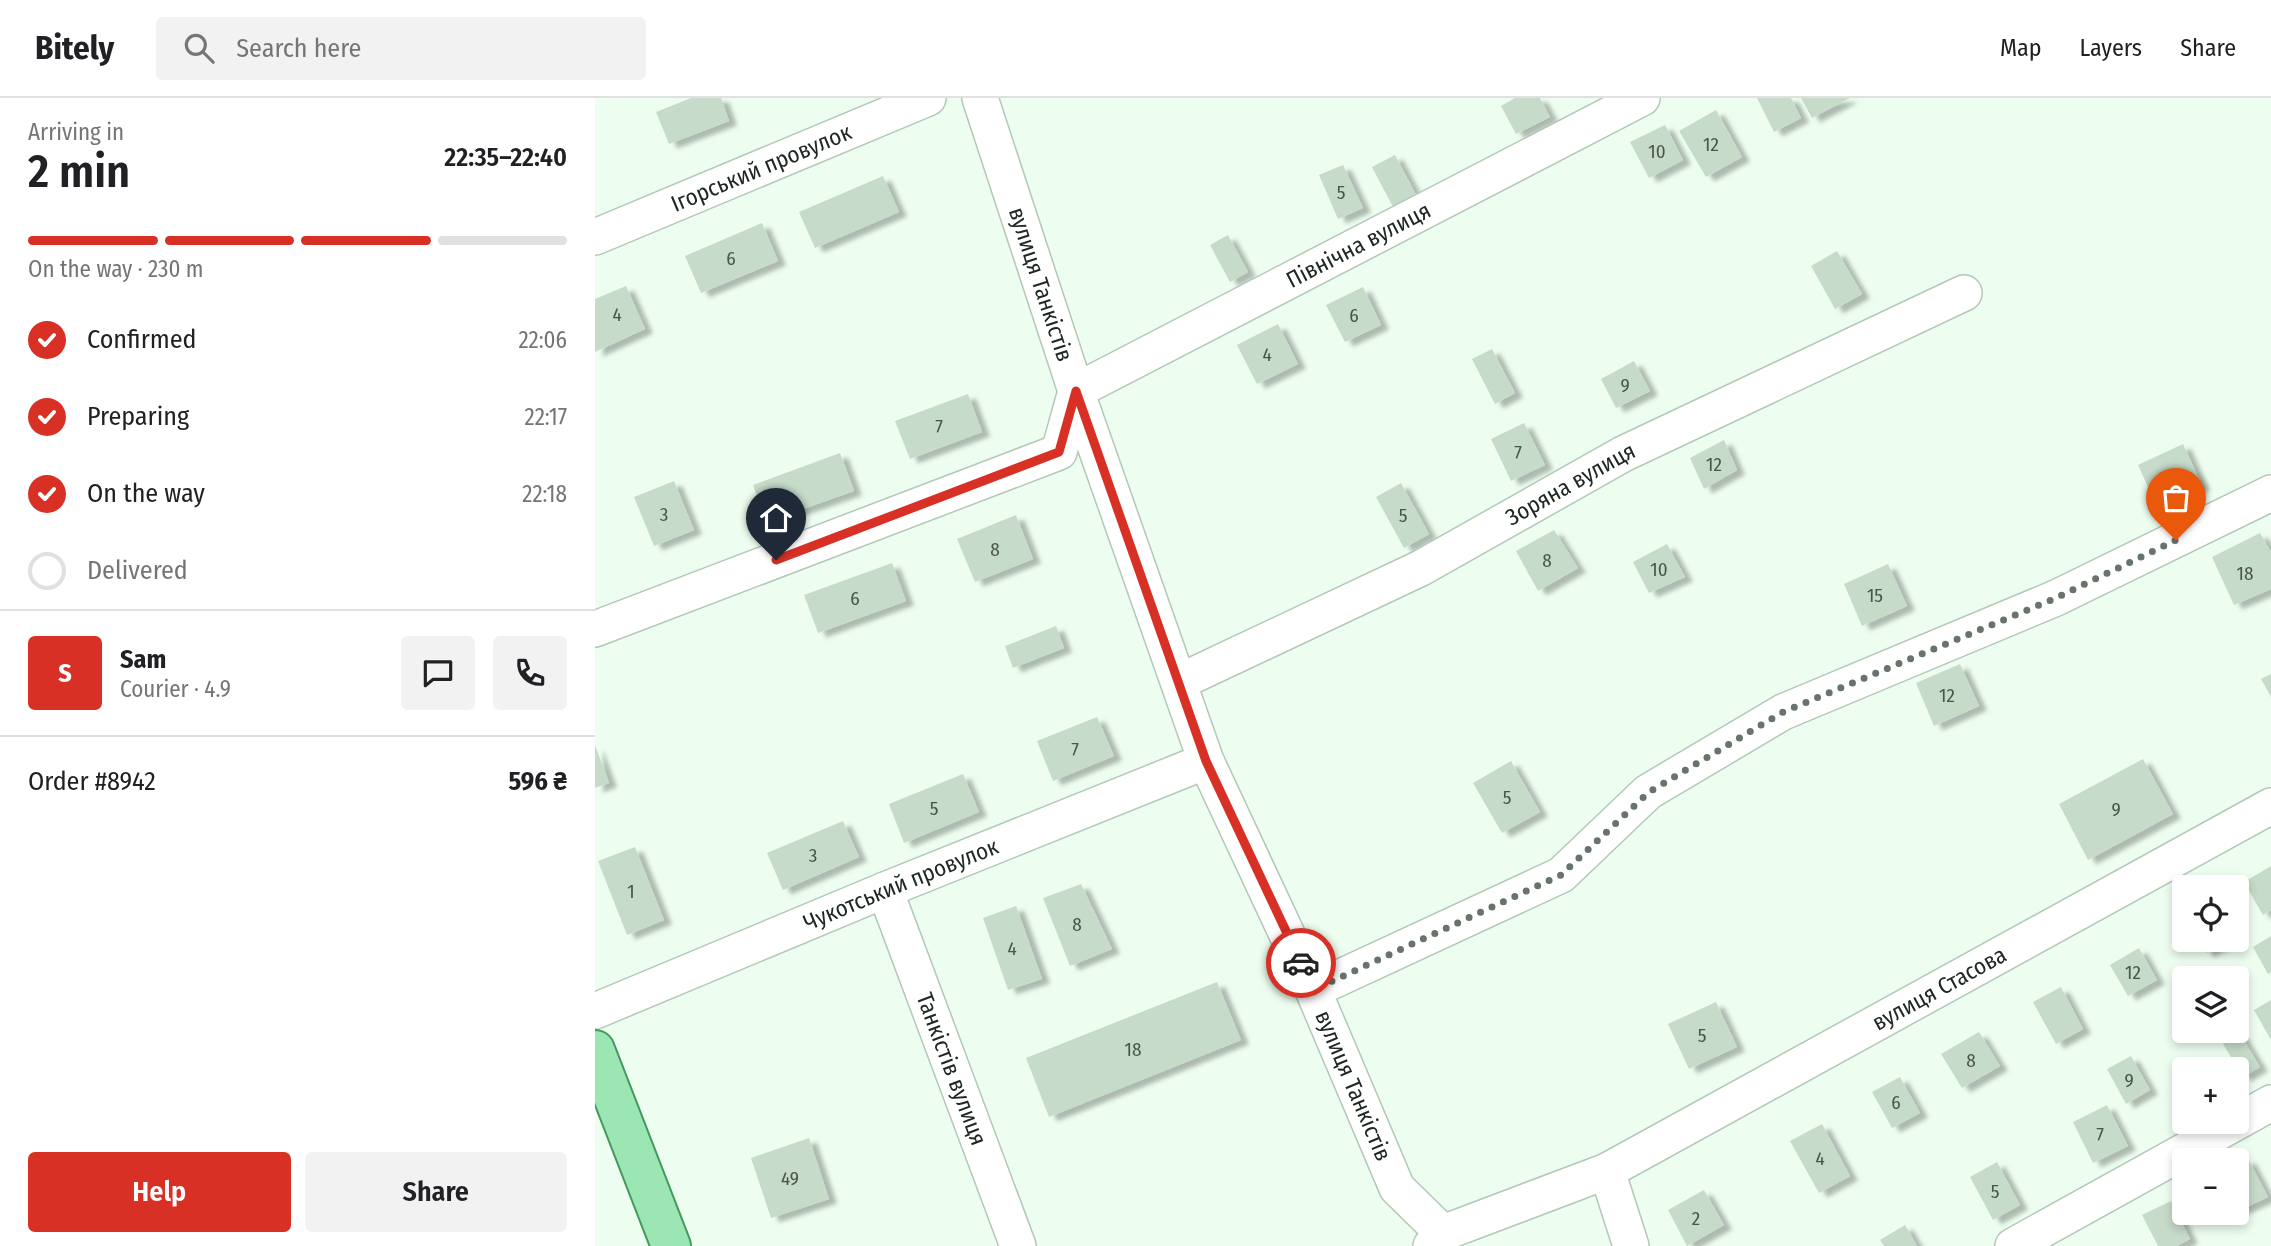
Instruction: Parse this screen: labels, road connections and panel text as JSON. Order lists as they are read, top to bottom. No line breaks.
{"streets":{"street":["Ігорський провулок","Північна вулиця","вулиця Танкістів","Зоряна вулиця","Чукотський провулок","вулиця Стасова","Танкістів вулиця"]},"crossings":[["Північна вулиця","вулиця Танкістів"],["вулиця Танкістів","Зоряна вулиця"],["вулиця Танкістів","Чукотський провулок"],["вулиця Танкістів","вулиця Стасова"],["Чукотський провулок","Танкістів вулиця"]],"house_numbers":["12","10","5","6","4","6","4","9","7","7","12","3","5","8","8","10","18","15","6","12","7","5","5","9","3","1","8","4","12","5","18","8","9","6","7","4","49","5","2"],"page":{"header":"Bitely","search":"Search here","nav":["Map","Layers","Share"],"heading":["2 min","Arriving in","22:35–22:40"],"panel":["Sam","Courier · 4.9","Order #8942","596 ₴"],"bar":"On the way · 230 m","list":[["Confirmed","22:06"],["Preparing","22:17"],["On the way","22:18"],"Delivered"],"round":"S","map_buttons":["+","−"],"buttons":["Help","Share"]}}
